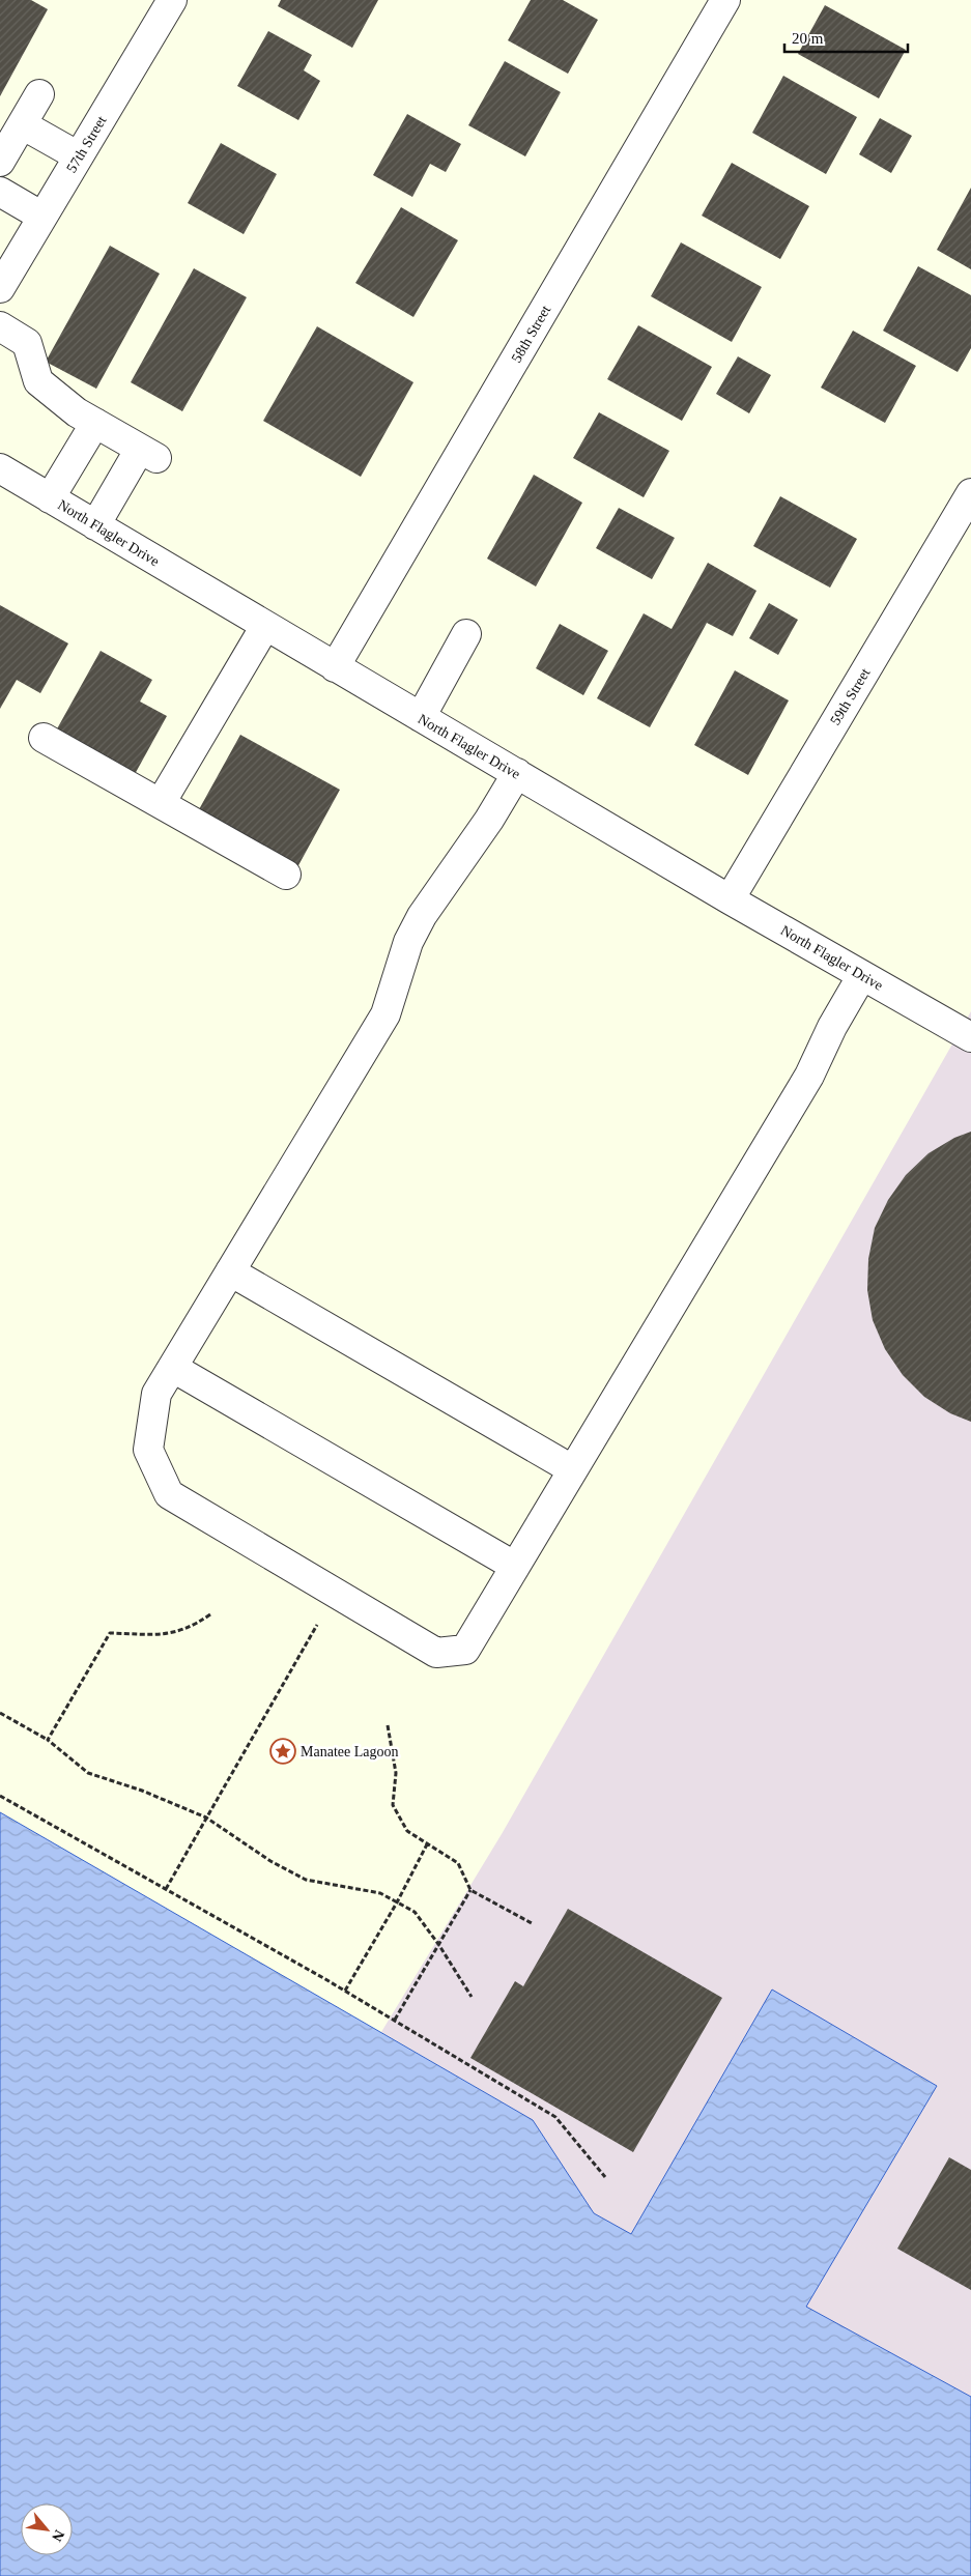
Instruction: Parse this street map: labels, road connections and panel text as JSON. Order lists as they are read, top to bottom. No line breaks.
{"streets":{"street":["57th Street","58th Street","North Flagler Drive","59th Street"]},"crossings":[["58th Street","North Flagler Drive"],["North Flagler Drive","59th Street"]],"places":{"place":["Manatee Lagoon"]},"scale_bar":"20 m","north":"bottom right"}
